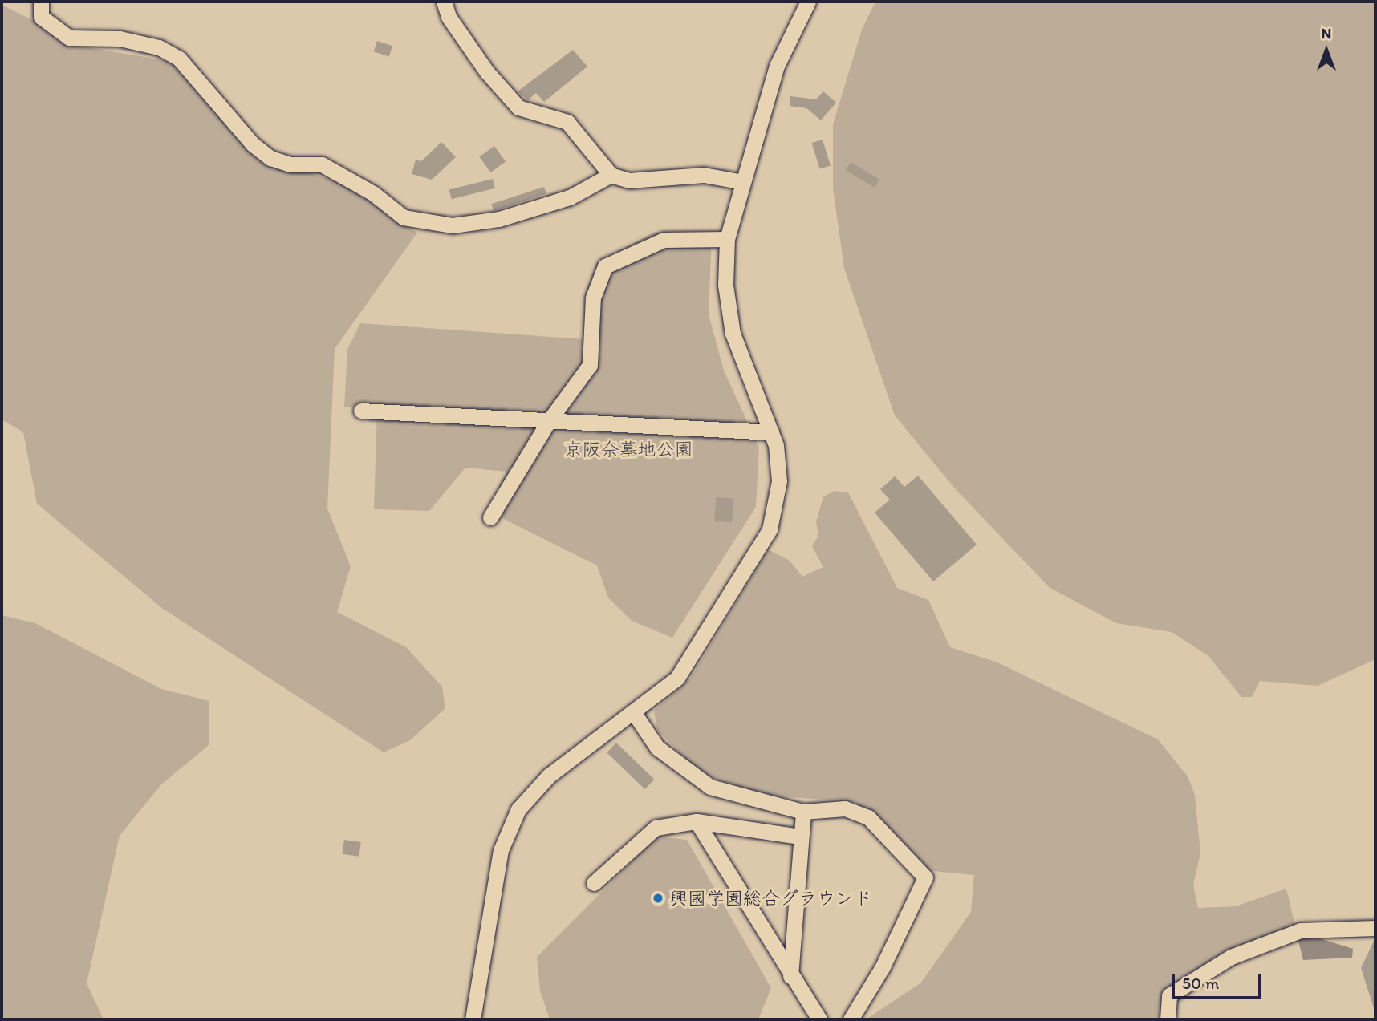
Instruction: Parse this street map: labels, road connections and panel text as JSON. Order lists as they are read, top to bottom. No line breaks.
{"parks":["京阪奈墓地公園"],"places":["興國学園総合グラウンド"],"scale_bar":"50 m","north":"top"}
